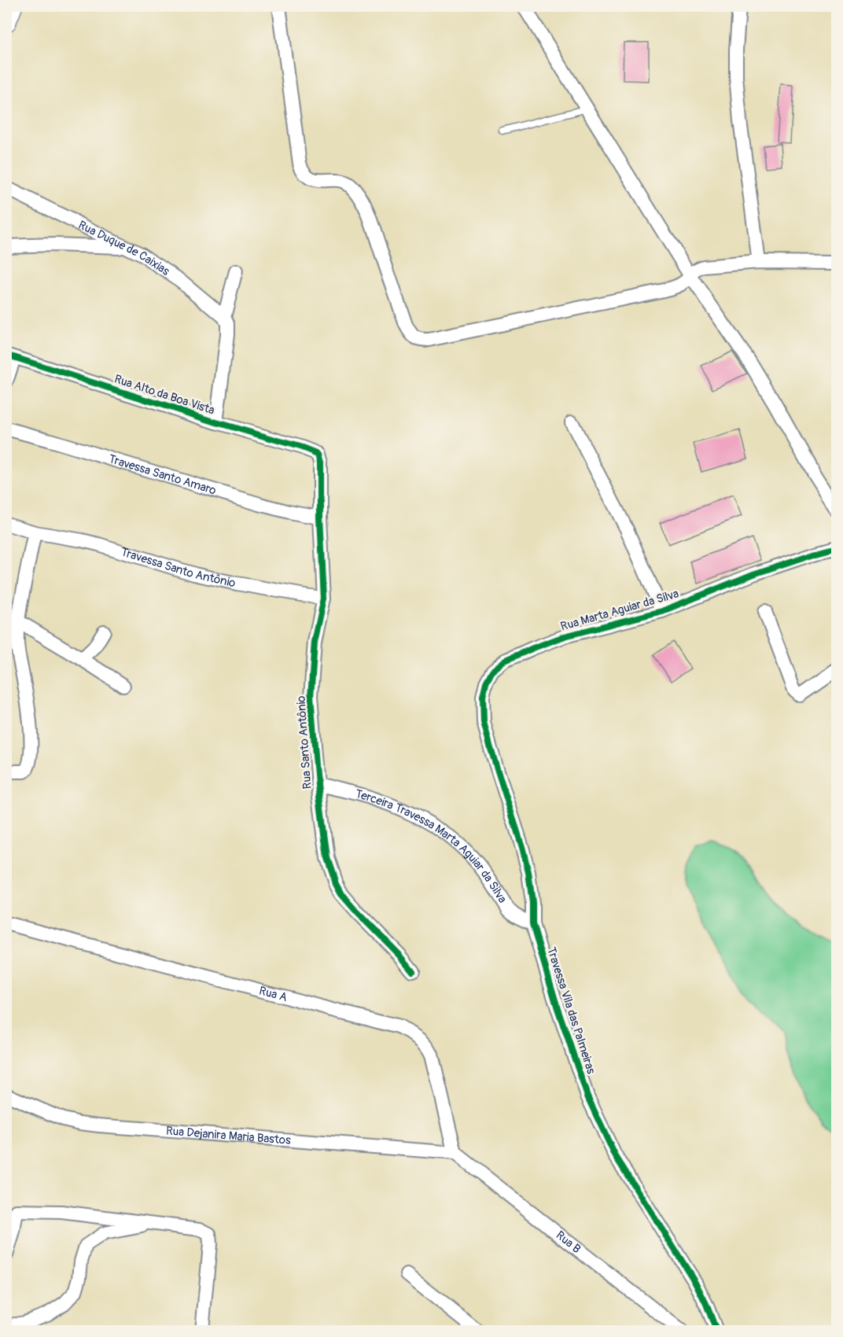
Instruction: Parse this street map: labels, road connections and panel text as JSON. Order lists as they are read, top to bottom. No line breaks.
{"streets":{"street":["Rua Duque de Caixias","Rua Alto da Boa Vista","Travessa Santo Amaro","Travessa Santo Antônio","Rua Marta Aguiar da Silva","Rua Santo Antônio","Terceira Travessa Marta Aguiar da Silva","Rua A","Travessa Vila das Palmeiras","Rua Dejanira Maria Bastos","Rua B"]},"crossings":[["Rua Alto da Boa Vista","Rua Santo Antônio"],["Travessa Santo Amaro","Rua Santo Antônio"],["Travessa Santo Antônio","Rua Santo Antônio"],["Rua Marta Aguiar da Silva","Travessa Vila das Palmeiras"],["Rua Santo Antônio","Terceira Travessa Marta Aguiar da Silva"],["Terceira Travessa Marta Aguiar da Silva","Travessa Vila das Palmeiras"],["Rua A","Rua Dejanira Maria Bastos"],["Rua A","Rua B"],["Rua Dejanira Maria Bastos","Rua B"]]}
